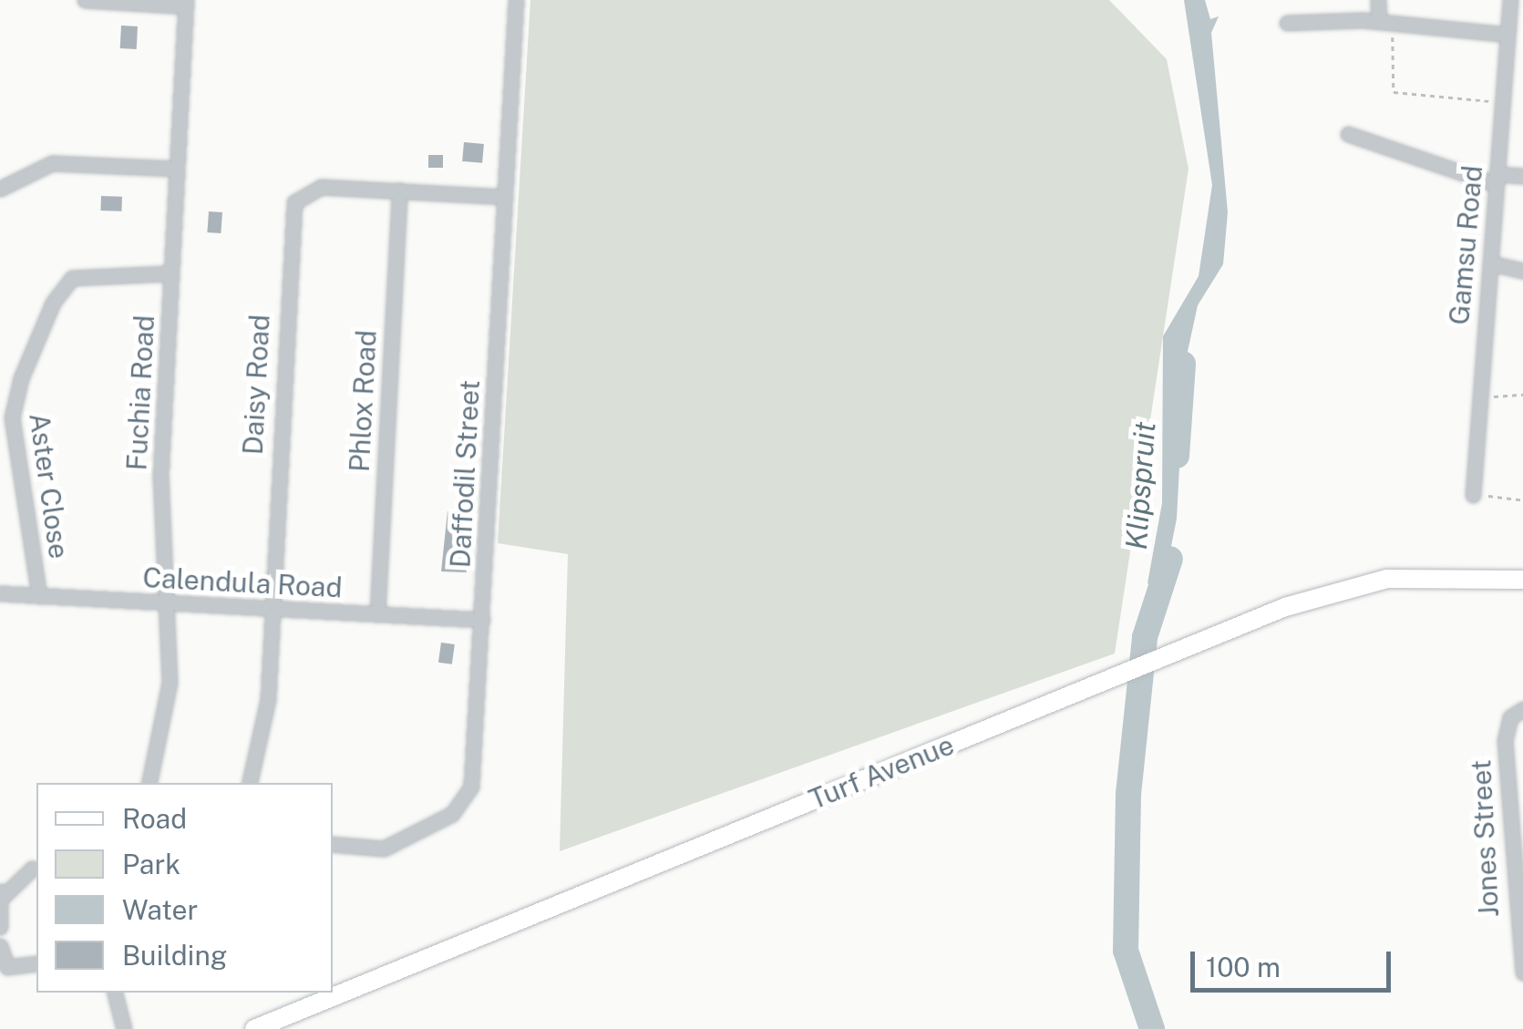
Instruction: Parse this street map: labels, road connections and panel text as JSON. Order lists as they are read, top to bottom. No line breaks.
{"streets":{"main road":["Turf Avenue"],"street":["Gamsu Road","Daisy Road","Fuchia Road","Phlox Road","Daffodil Street","Aster Close","Calendula Road","Jones Street"]},"crossings":[["Daisy Road","Phlox Road"],["Daisy Road","Daffodil Street"],["Daisy Road","Calendula Road"],["Fuchia Road","Aster Close"],["Fuchia Road","Calendula Road"],["Phlox Road","Calendula Road"],["Daffodil Street","Calendula Road"],["Aster Close","Calendula Road"]],"water":["Klipspruit"],"legend":["Road","Park","Water","Building"],"scale_bar":"100 m"}
